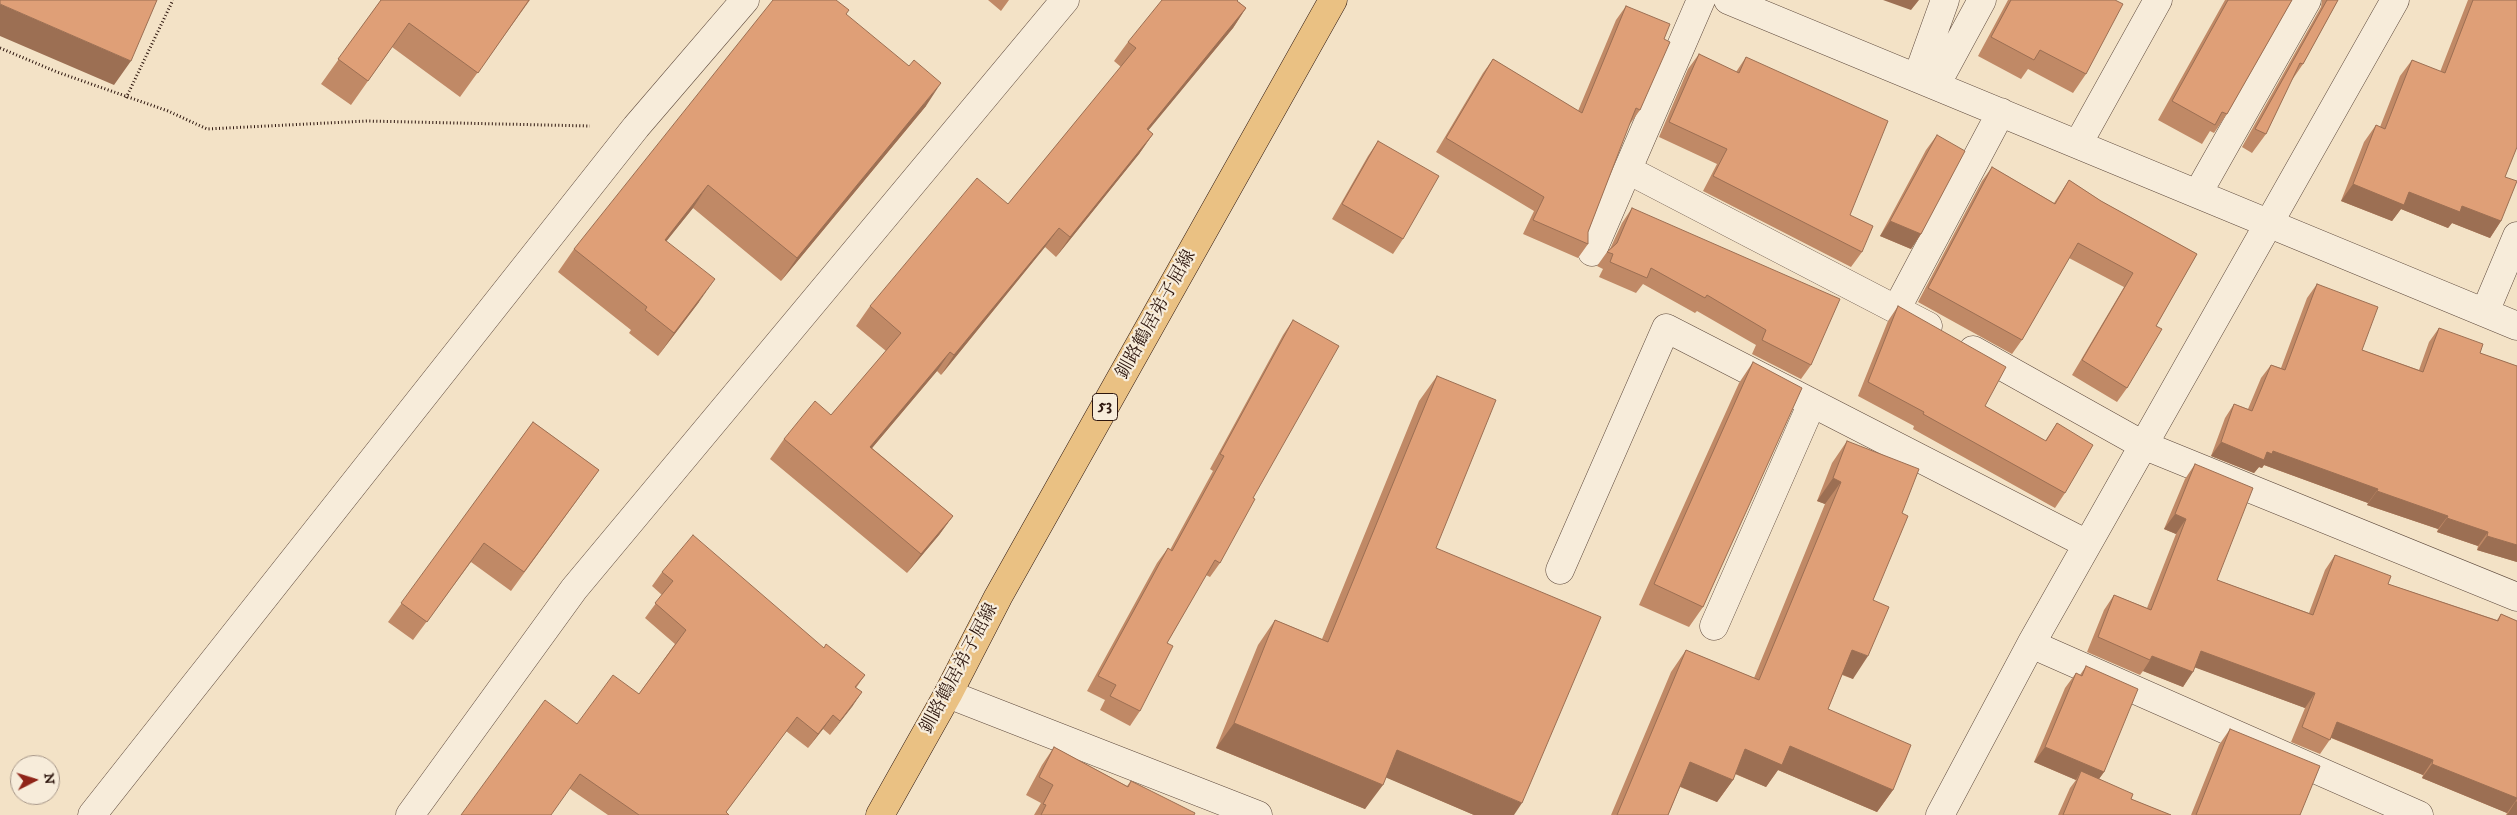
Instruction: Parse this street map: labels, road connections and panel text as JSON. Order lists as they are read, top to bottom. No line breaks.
{"streets":{"main road":["釧路鶴居弟子屈線","53"]},"north":"right"}
